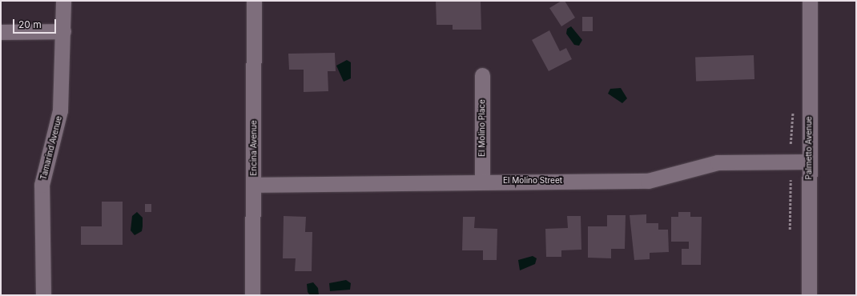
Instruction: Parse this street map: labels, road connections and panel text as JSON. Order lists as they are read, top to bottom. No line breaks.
{"streets":{"street":["El Molino Place","Tamarind Avenue","Encina Avenue","Palmetto Avenue","El Molino Street"]},"crossings":[["El Molino Place","El Molino Street"],["Encina Avenue","El Molino Street"],["Palmetto Avenue","El Molino Street"]],"scale_bar":"20 m"}
